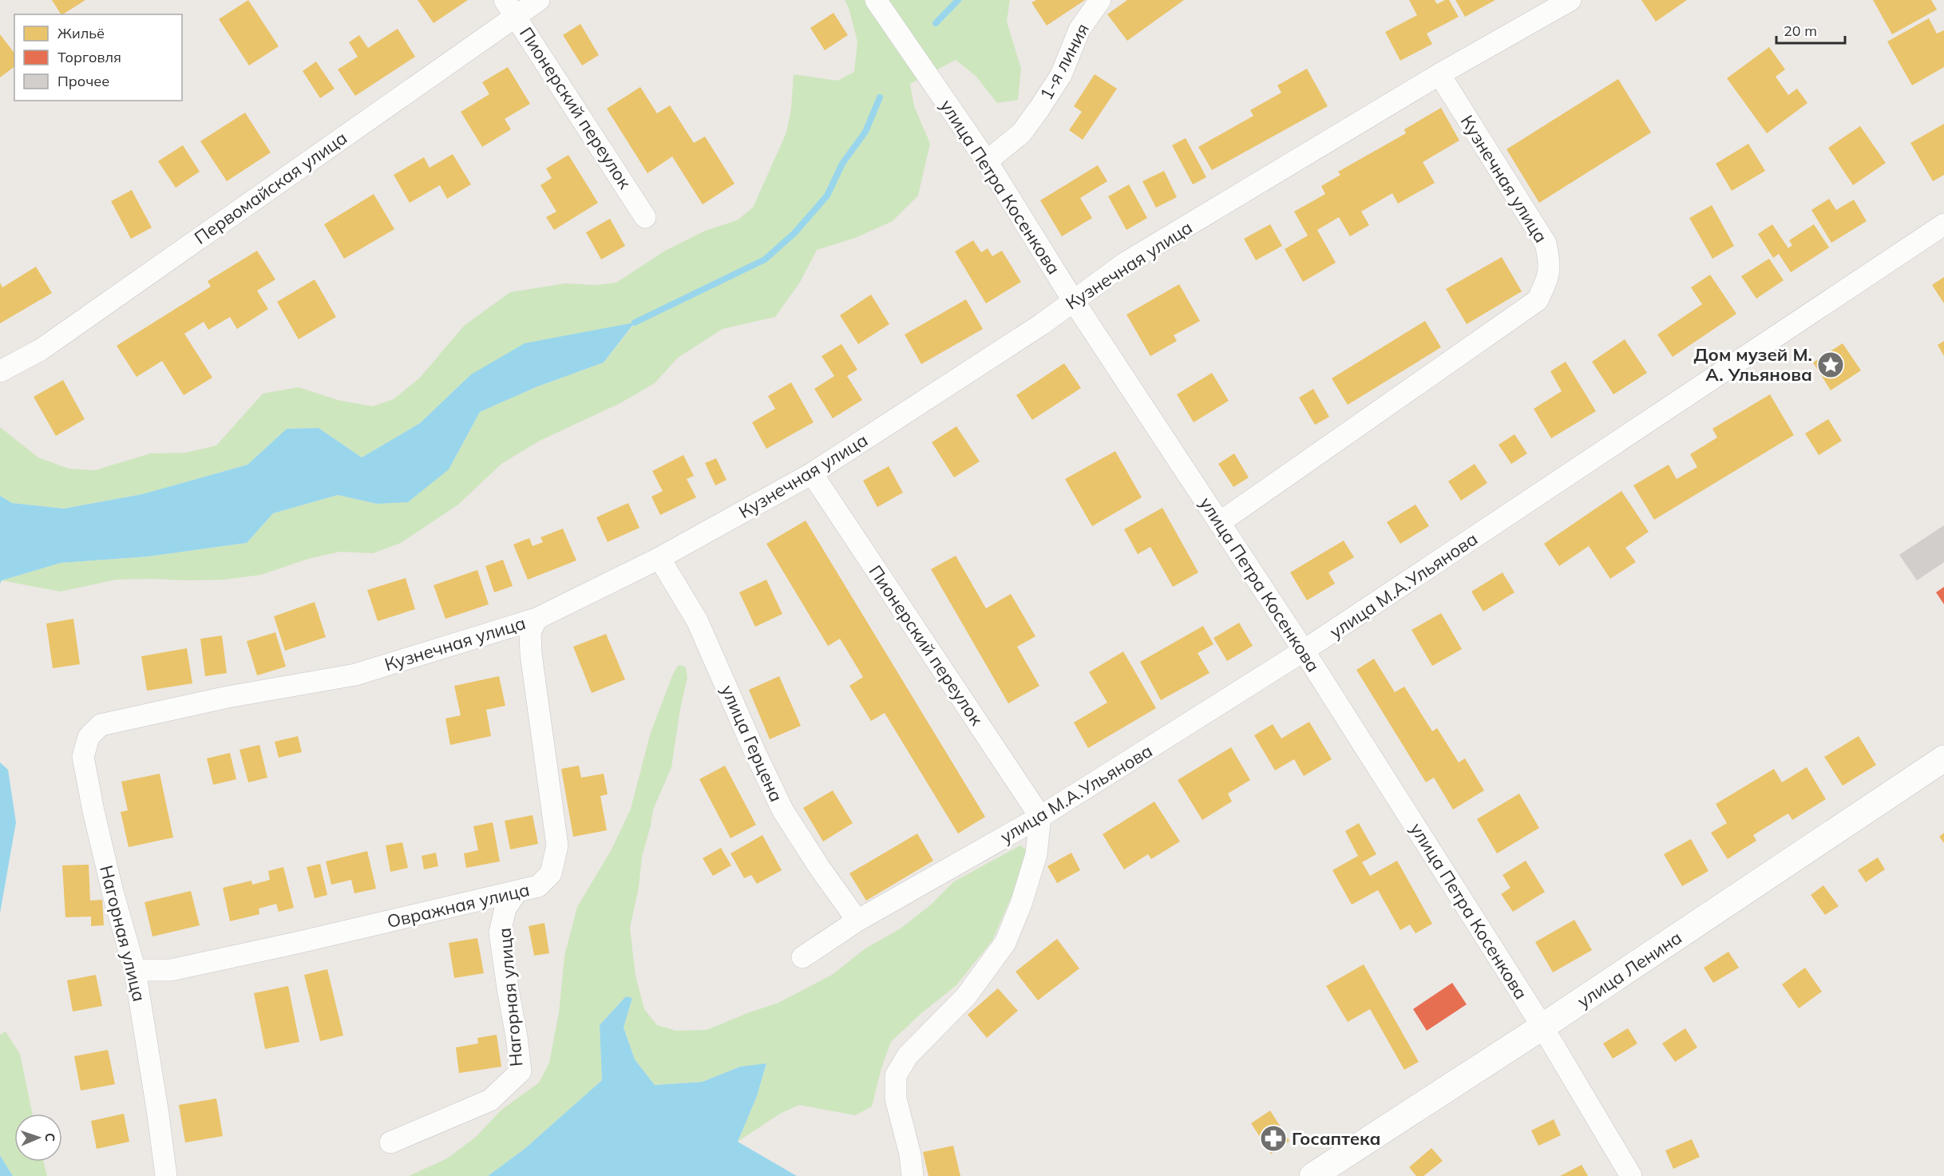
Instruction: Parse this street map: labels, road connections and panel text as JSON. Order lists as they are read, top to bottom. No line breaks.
{"streets":{"main road":["улица Ленина"],"street":["1-я линия","Пионерский переулок","Кузнечная улица","улица Петра Косенкова","Первомайская улица","улица М.А.Ульянова","улица Герцена","Овражная улица","Нагорная улица"]},"crossings":[["1-я линия","улица Петра Косенкова"],["Пионерский переулок","Кузнечная улица"],["Пионерский переулок","Первомайская улица"],["Пионерский переулок","улица М.А.Ульянова"],["Кузнечная улица","улица Петра Косенкова"],["Кузнечная улица","улица Герцена"],["Кузнечная улица","Овражная улица"],["Кузнечная улица","Нагорная улица"],["улица Петра Косенкова","улица М.А.Ульянова"],["улица Петра Косенкова","улица Ленина"],["улица М.А.Ульянова","улица Герцена"],["Овражная улица","Нагорная улица"]],"places":{"place":["Дом музей М. А. Ульянова"],"pharmacy":["Госаптека"]},"legend":["Жильё","Торговля","Прочее"],"scale_bar":"20 m","north":"right"}
